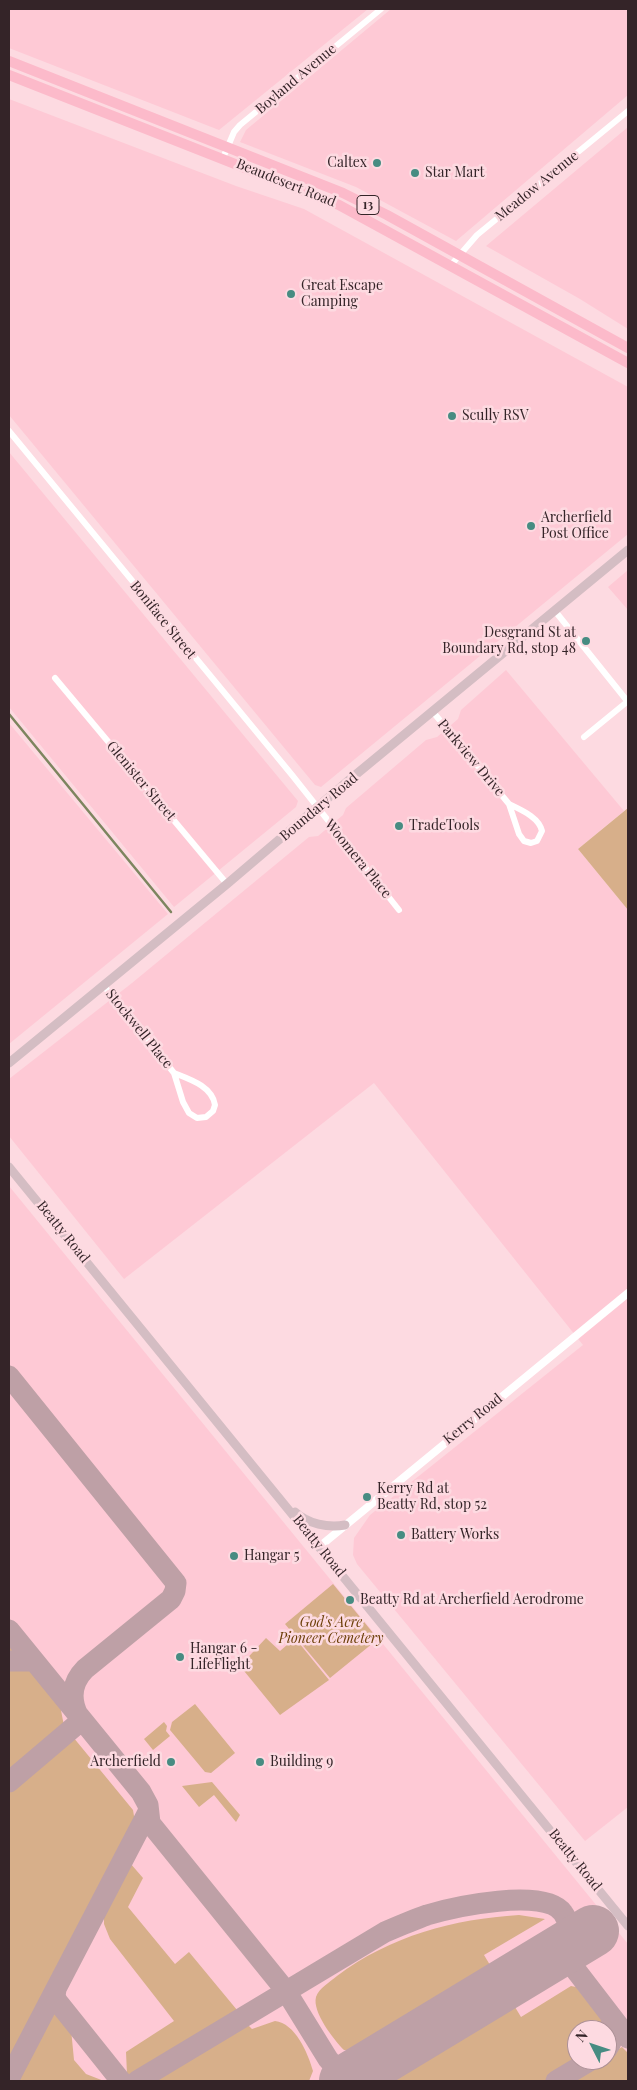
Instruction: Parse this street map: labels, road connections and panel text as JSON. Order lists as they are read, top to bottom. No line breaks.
{"streets":{"highway":["Beaudesert Road","13"],"main road":["Boundary Road","Beatty Road"],"street":["Boyland Avenue","Meadow Avenue","Boniface Street","Parkview Drive","Glenister Street","Woomera Place","Stockwell Place","Kerry Road"]},"crossings":[["Boyland Avenue","Beaudesert Road"],["Beaudesert Road","Meadow Avenue"],["Boniface Street","Boundary Road"],["Boniface Street","Woomera Place"],["Parkview Drive","Boundary Road"],["Glenister Street","Boundary Road"],["Boundary Road","Woomera Place"],["Boundary Road","Stockwell Place"],["Beatty Road","Kerry Road"]],"parks":["God's Acre Pioneer Cemetery"],"places":["Caltex","Star Mart","Great Escape Camping","Scully RSV","Archerfield Post Office","Desgrand St at Boundary Rd, stop 48","TradeTools","Kerry Rd at Beatty Rd, stop 52","Battery Works","Hangar 5","Beatty Rd at Archerfield Aerodrome","Hangar 6 - LifeFlight","Archerfield","Building 9"],"north":"top left"}
